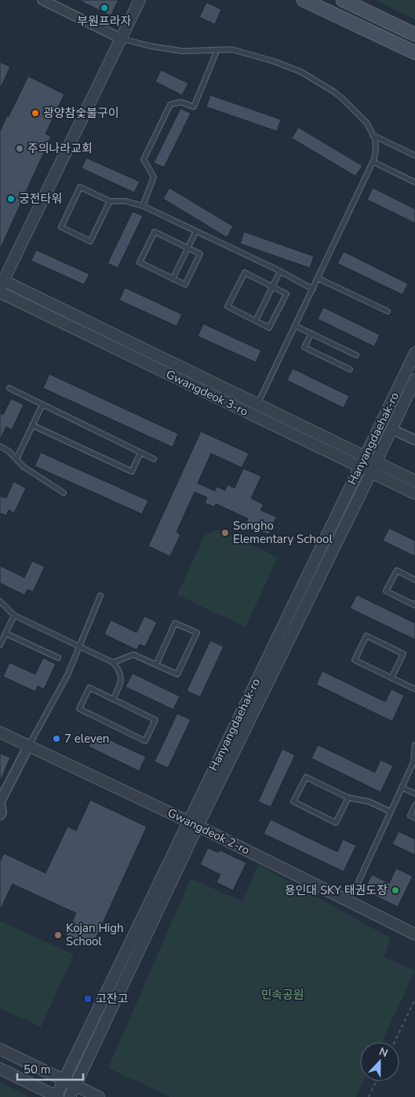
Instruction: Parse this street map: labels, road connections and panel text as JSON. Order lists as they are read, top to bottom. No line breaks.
{"streets":{"street":["Gwangdeok 3-ro","Hanyangdaehak-ro","Gwangdeok 2-ro"]},"crossings":[["Gwangdeok 3-ro","Hanyangdaehak-ro"],["Hanyangdaehak-ro","Gwangdeok 2-ro"]],"parks":["민속공원"],"places":{"other":["부원프라자","광양참숯불구이","주의나라교회","궁전타워","Songho Elementary School","7 eleven","용인대 SKY 태권도장","Kojan High School"],"transit":["고잔고"]},"scale_bar":"50 m","north":"top"}
